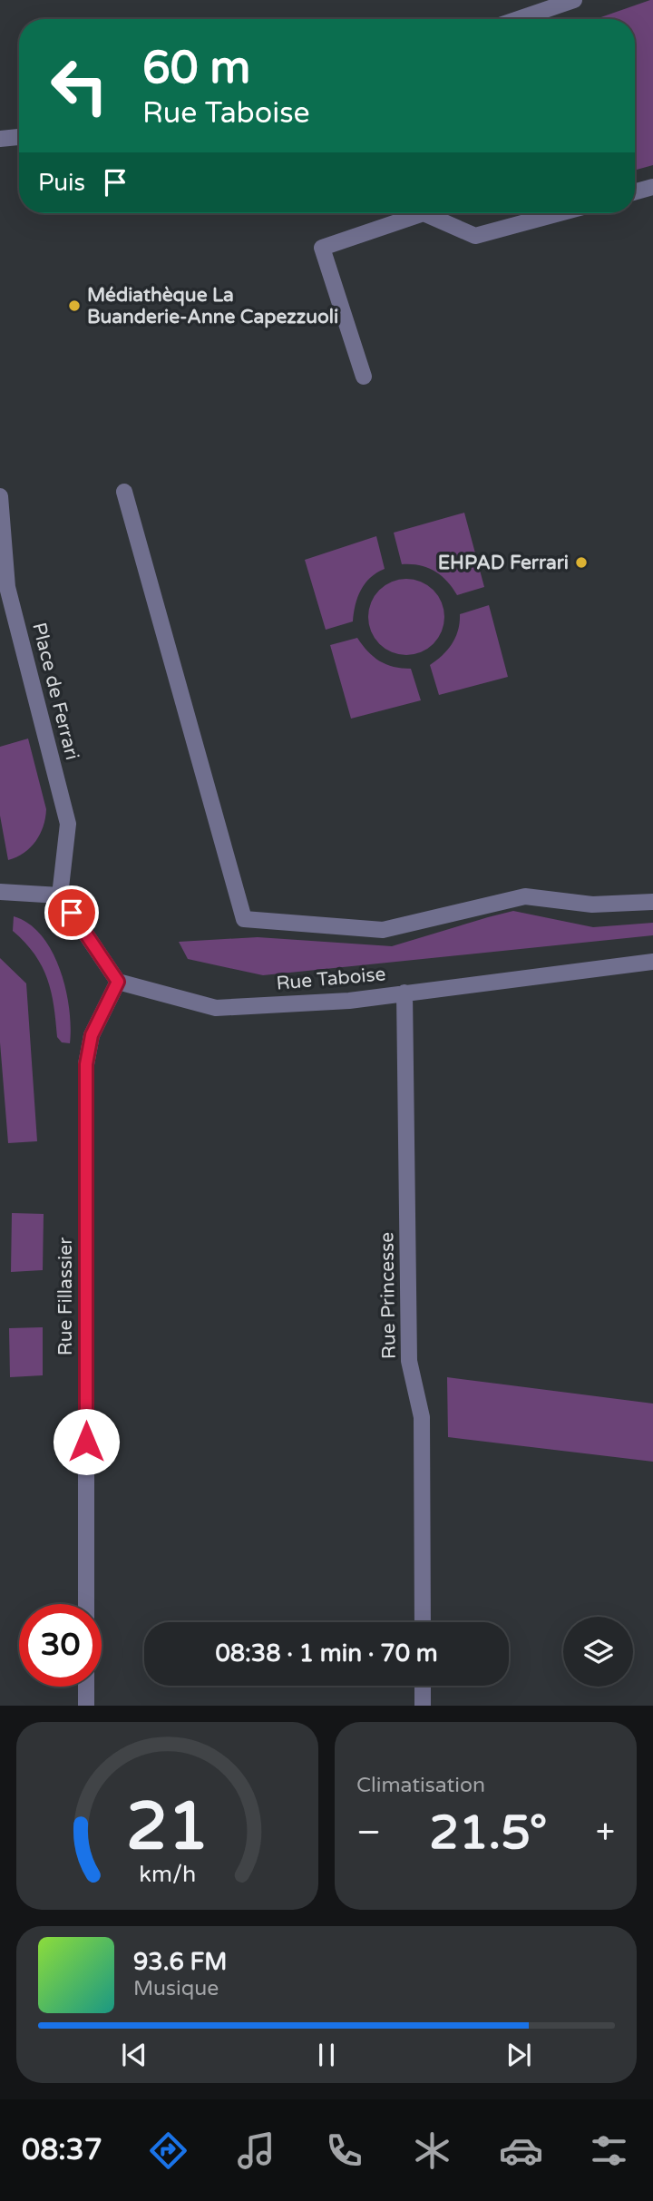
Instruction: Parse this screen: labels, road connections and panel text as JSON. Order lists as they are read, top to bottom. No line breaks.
{"streets":{"street":["Place de Ferrari","Rue Taboise","Rue Princesse","Rue Fillassier"]},"crossings":[["Rue Taboise","Rue Princesse"],["Rue Taboise","Rue Fillassier"]],"places":["Médiathèque La Buanderie-Anne Capezzuoli","EHPAD Ferrari"],"page":{"turn":["60 m","Rue Taboise"],"then":"Puis","limit":"30","trip":"08:38 · 1 min · 70 m","tile":"Climatisation","heat":["−","21.5°","+"],"song":["93.6 FM","Musique"],"tabs":"08:37","gauge":["21","km/h"]}}
